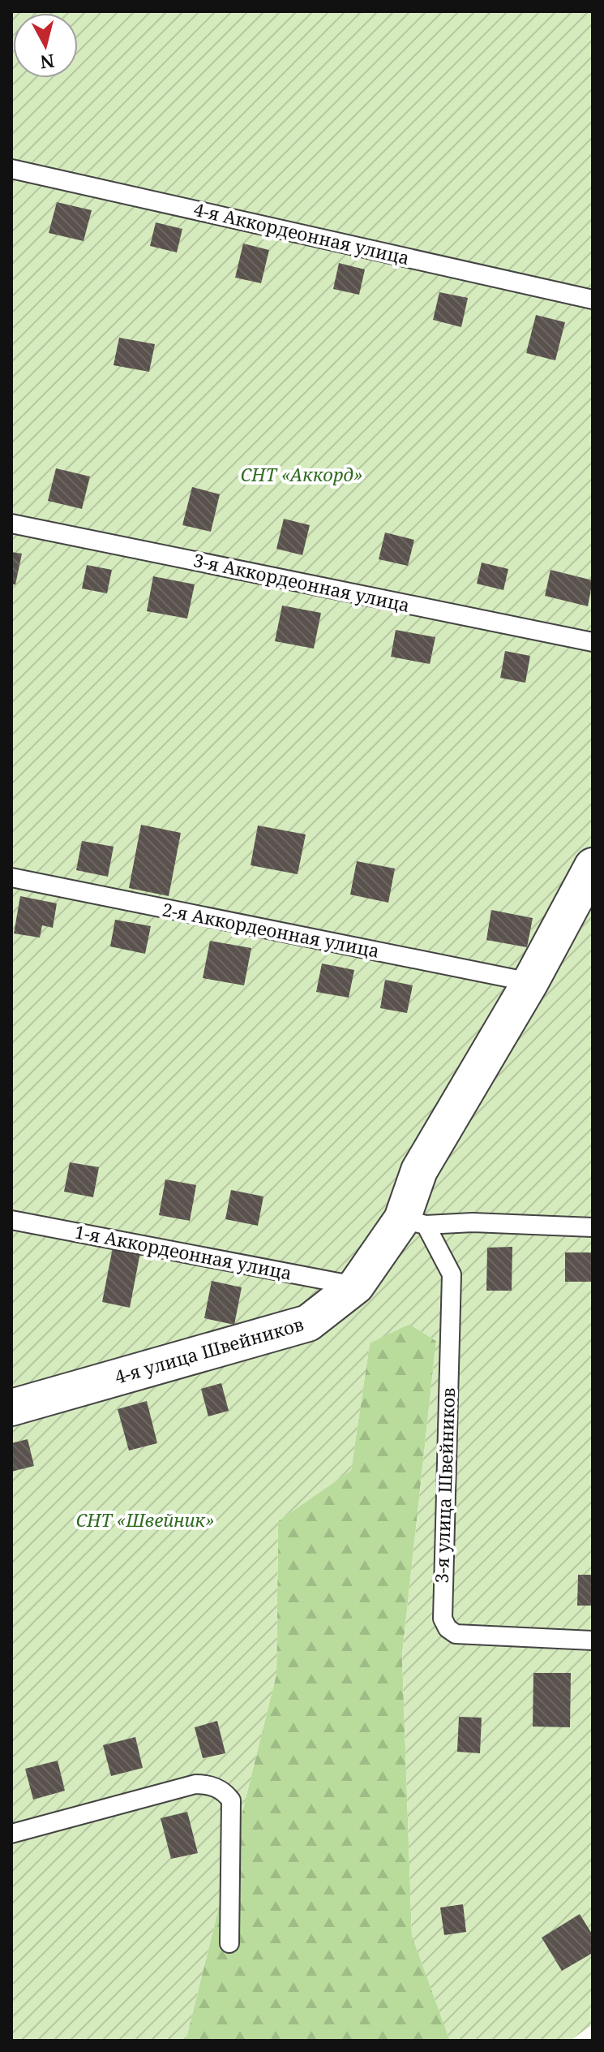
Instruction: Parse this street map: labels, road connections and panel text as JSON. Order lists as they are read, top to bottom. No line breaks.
{"streets":{"street":["4-я улица Швейников"],"lane":["4-я Аккордеонная улица","3-я Аккордеонная улица","2-я Аккордеонная улица","1-я Аккордеонная улица","3-я улица Швейников"]},"crossings":[["2-я Аккордеонная улица","4-я улица Швейников"],["1-я Аккордеонная улица","4-я улица Швейников"],["4-я улица Швейников","3-я улица Швейников"]],"parks":["СНТ «Аккорд»","СНТ «Швейник»"],"north":"bottom"}
